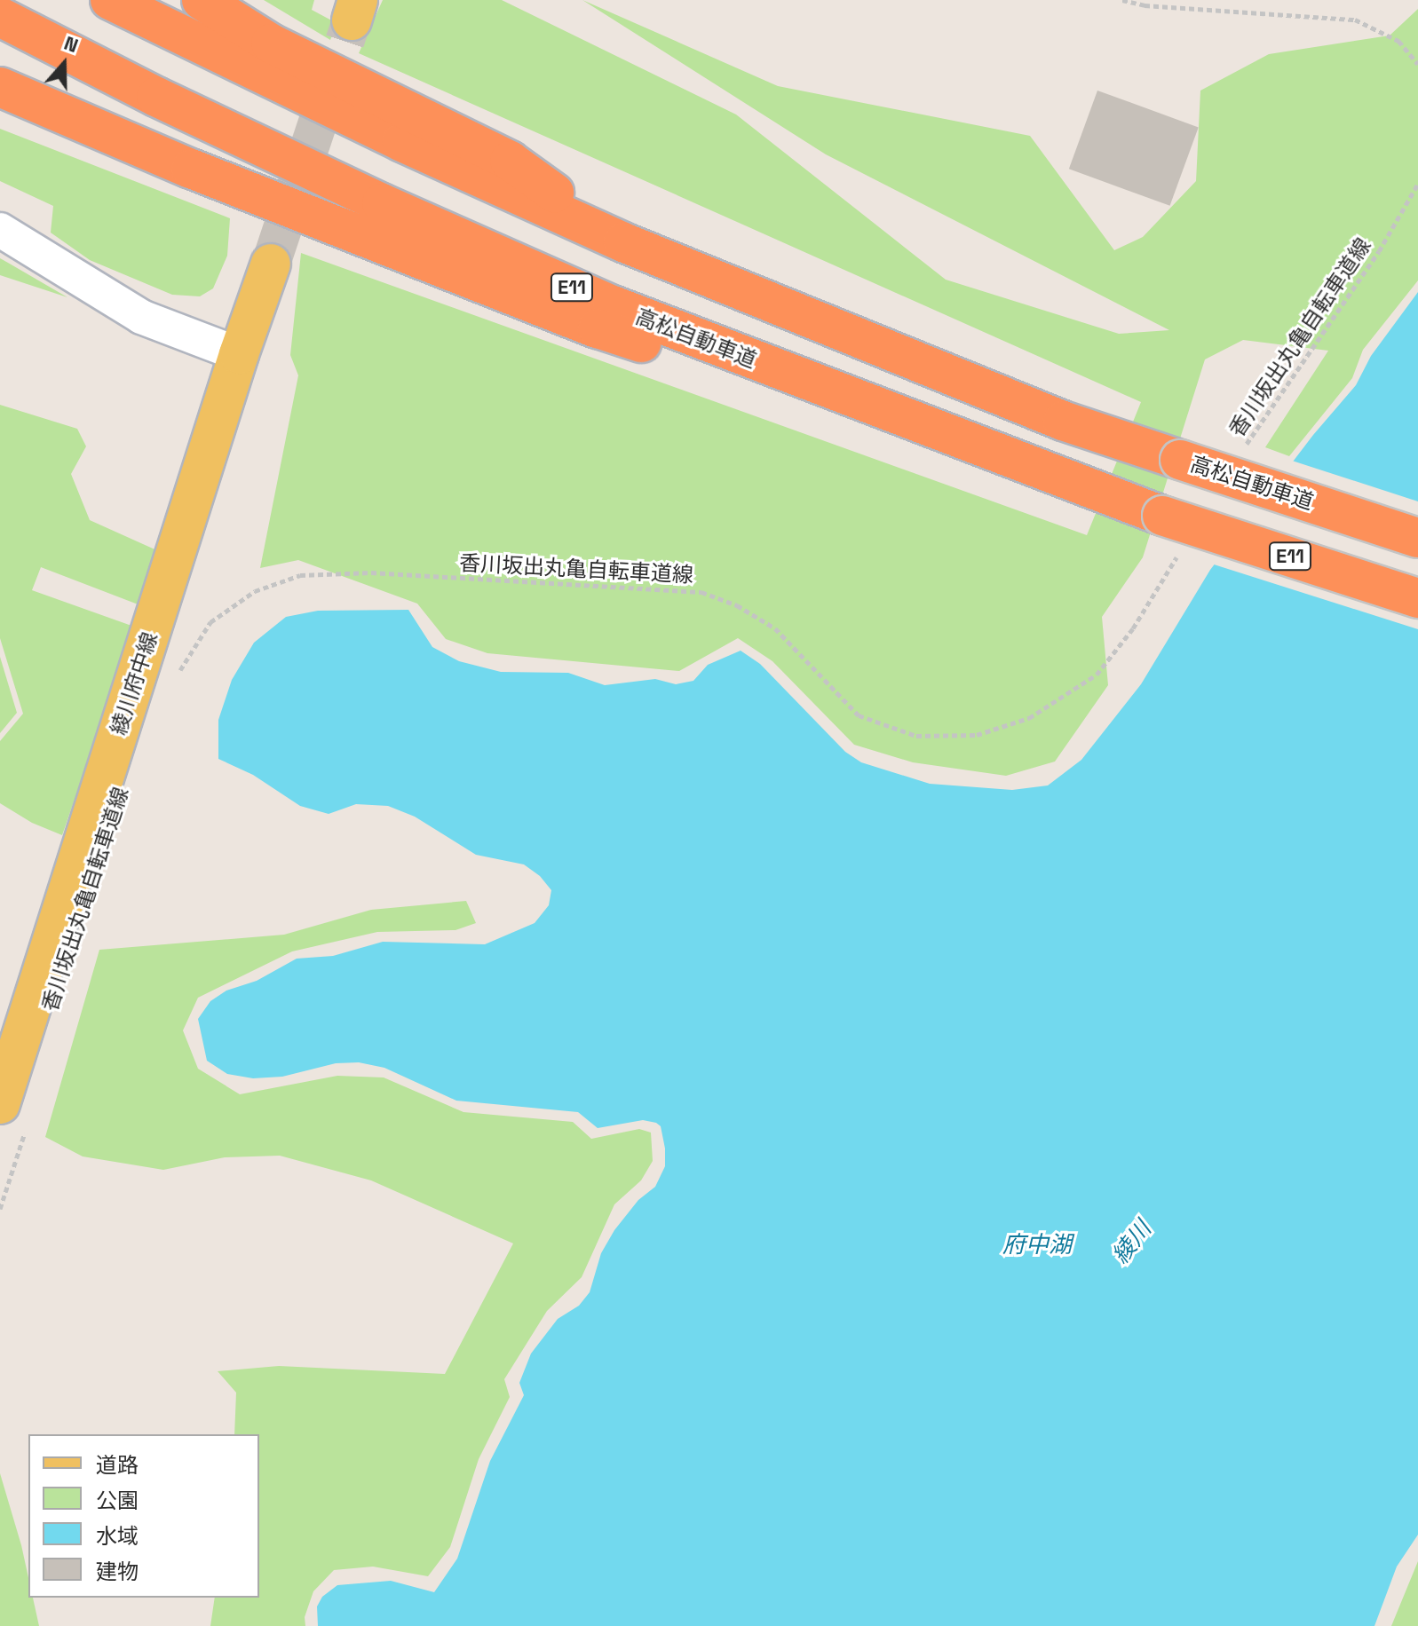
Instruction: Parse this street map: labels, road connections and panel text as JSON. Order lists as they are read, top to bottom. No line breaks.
{"streets":{"highway":["E11","高松自動車道"],"main road":["綾川府中線"],"path":["香川坂出丸亀自転車道線"]},"water":["綾川","府中湖"],"legend":["道路","公園","水域","建物"],"north":"top"}
